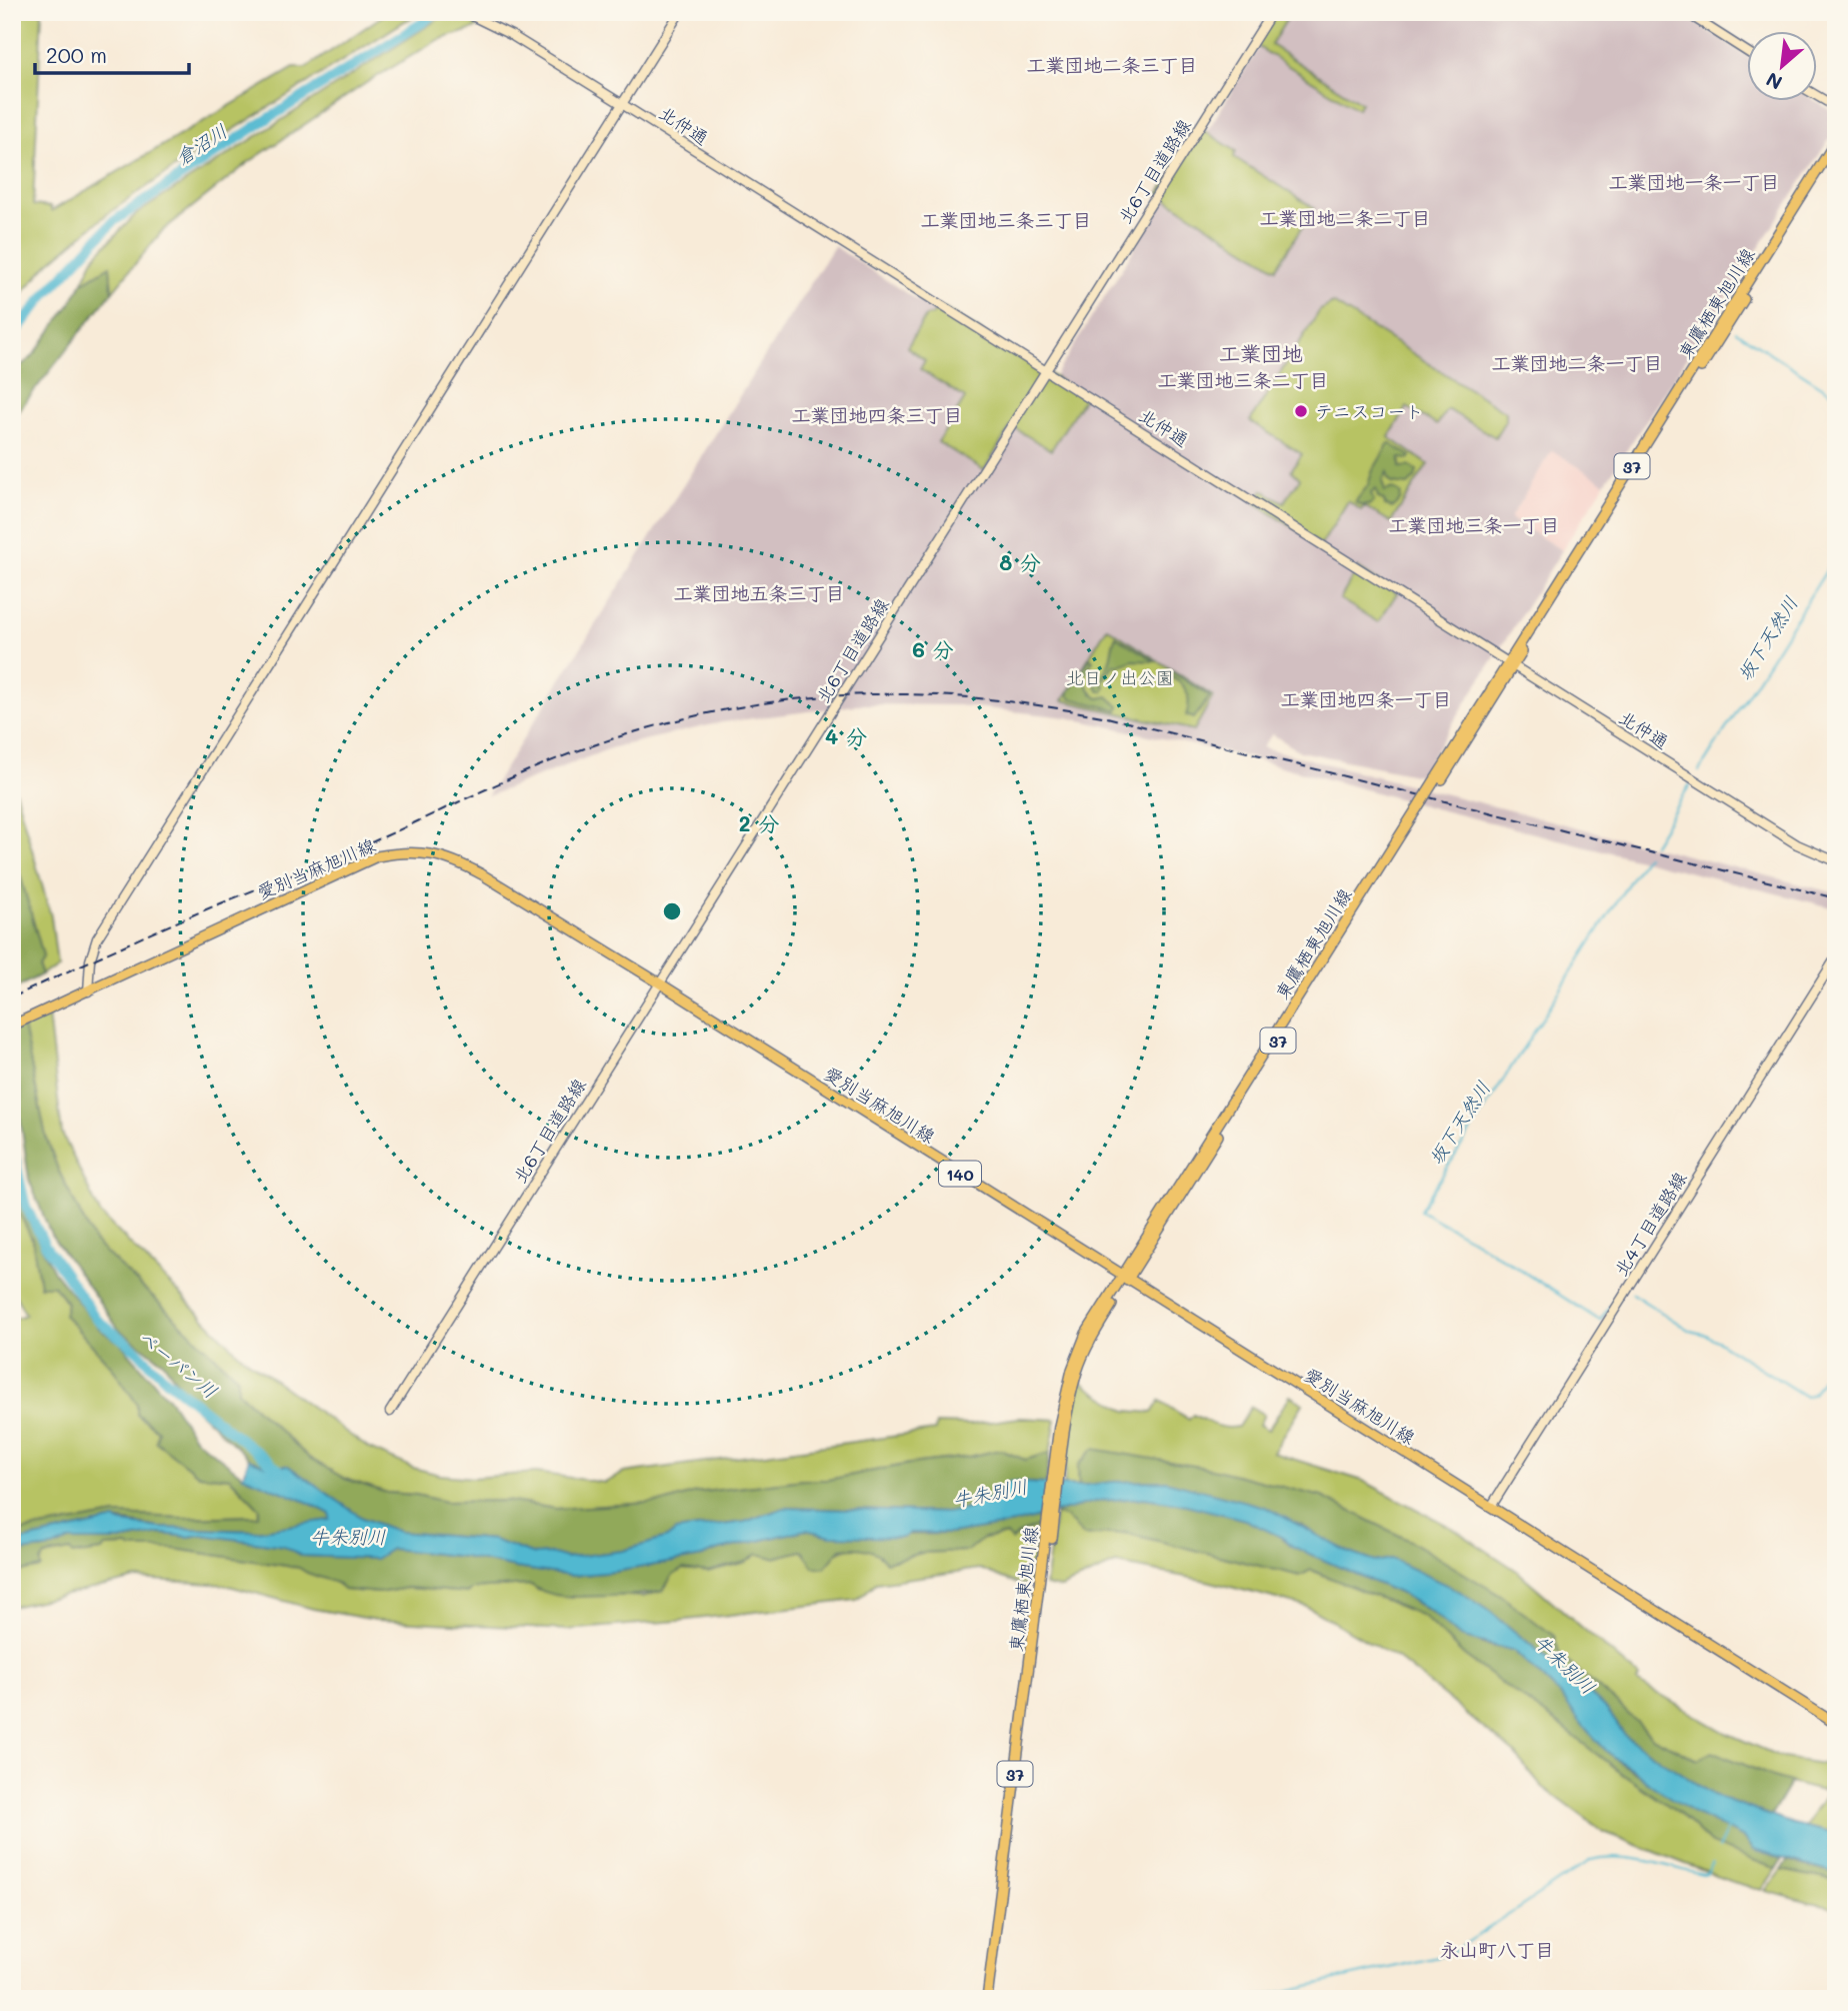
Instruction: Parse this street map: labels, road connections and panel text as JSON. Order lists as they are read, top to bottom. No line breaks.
{"streets":{"main road":["東鷹栖東旭川線","37","愛別当麻旭川線","140"],"street":["北仲通","北6丁目道路線","北4丁目道路線"]},"crossings":[["北仲通","北6丁目道路線"],["北仲通","東鷹栖東旭川線"],["北6丁目道路線","愛別当麻旭川線"],["東鷹栖東旭川線","愛別当麻旭川線"],["愛別当麻旭川線","北4丁目道路線"]],"districts":["工業団地二条三丁目","工業団地一条一丁目","工業団地二条二丁目","工業団地三条三丁目","工業団地","工業団地二条一丁目","工業団地三条二丁目","工業団地四条三丁目","工業団地三条一丁目","工業団地五条三丁目","工業団地四条一丁目","永山町八丁目"],"water":["倉沼川","坂下天然川","ペーパン川","牛朱別川"],"parks":["北日ノ出公園"],"places":["テニスコート"],"scale_bar":"200 m","north":"bottom left","rings":["8 分","6 分","4 分","2 分"]}
